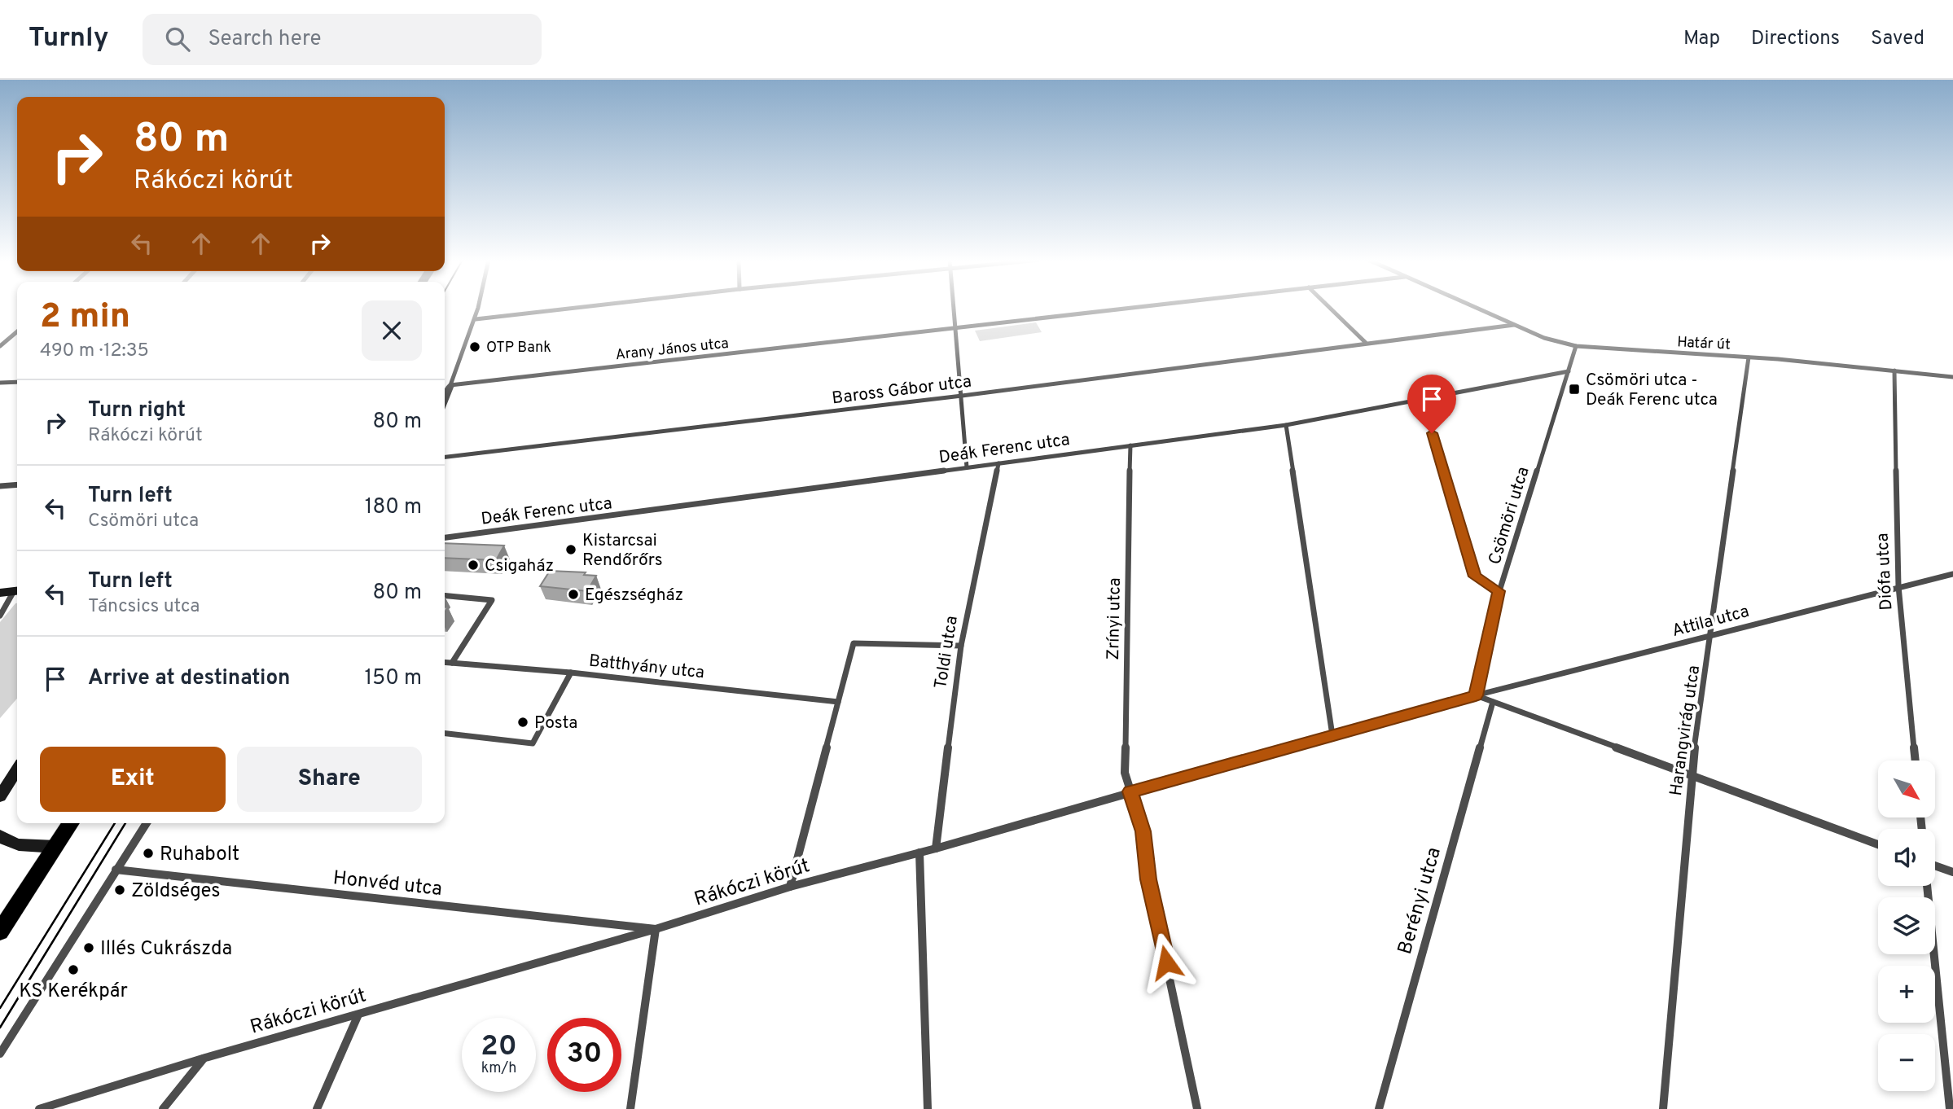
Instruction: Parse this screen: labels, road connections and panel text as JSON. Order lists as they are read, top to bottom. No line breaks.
{"streets":{"street":["Határ út","Arany János utca","Baross Gábor utca","Deák Ferenc utca","Csömöri utca","Diófa utca","Zrínyi utca","Attila utca","Toldi utca","Batthyány utca","Harangvirág utca","Rákóczi körút","Honvéd utca","Berényi utca"]},"crossings":[["Határ út","Baross Gábor utca"],["Határ út","Csömöri utca"],["Határ út","Diófa utca"],["Határ út","Harangvirág utca"],["Deák Ferenc utca","Csömöri utca"],["Deák Ferenc utca","Zrínyi utca"],["Deák Ferenc utca","Toldi utca"],["Csömöri utca","Attila utca"],["Csömöri utca","Rákóczi körút"],["Diófa utca","Attila utca"],["Zrínyi utca","Rákóczi körút"],["Attila utca","Harangvirág utca"],["Attila utca","Rákóczi körút"],["Toldi utca","Rákóczi körút"],["Rákóczi körút","Honvéd utca"]],"places":{"other":["OTP Bank","Kistarcsai Rendőrőrs","Csigaház","Egészségház","Posta","Ruhabolt","Zöldséges","Illés Cukrászda","KS Kerékpár"],"transit":["Csömöri utca - Deák Ferenc utca"]},"north":"bottom right","page":{"header":"Turnly","search":"Search here","nav":["Map","Directions","Saved"],"turn":["80 m","Rákóczi körút"],"heading":["2 min","490 m · 12:35"],"list":[{"name":"Turn right","note":"Rákóczi körút","value":"80 m"},{"name":"Turn left","note":"Csömöri utca","value":"180 m"},{"name":"Turn left","note":"Táncsics utca","value":"80 m"},{"name":"Arrive at destination","value":"150 m"}],"buttons":["Exit","Share"],"map_buttons":["+","−"],"speed":"20 km/h","limit":"30"}}
